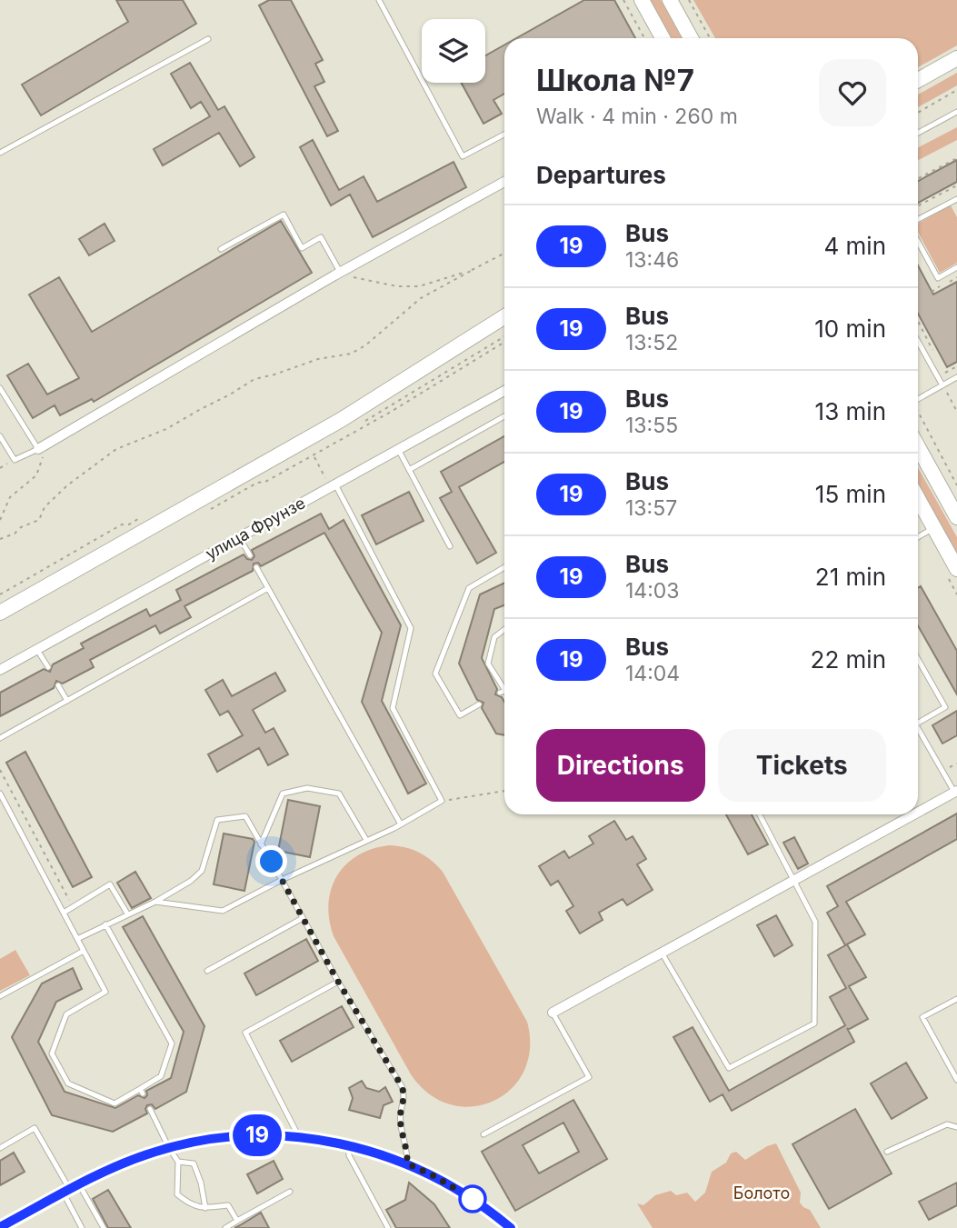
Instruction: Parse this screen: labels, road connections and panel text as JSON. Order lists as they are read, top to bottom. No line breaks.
{"streets":{"street":["улица Фрунзе"]},"parks":["Болото"],"lines":["bus line 19"],"page":{"on_map":"19","heading":[["Школа №7","Walk · 4 min · 260 m"],"Departures"],"list":[{"mark":"19","name":"Bus","note":"13:46","value":"4 min"},{"mark":"19","name":"Bus","note":"13:52","value":"10 min"},{"mark":"19","name":"Bus","note":"13:55","value":"13 min"},{"mark":"19","name":"Bus","note":"13:57","value":"15 min"},{"mark":"19","name":"Bus","note":"14:03","value":"21 min"},{"mark":"19","name":"Bus","note":"14:04","value":"22 min"}],"buttons":["Directions","Tickets"]}}
